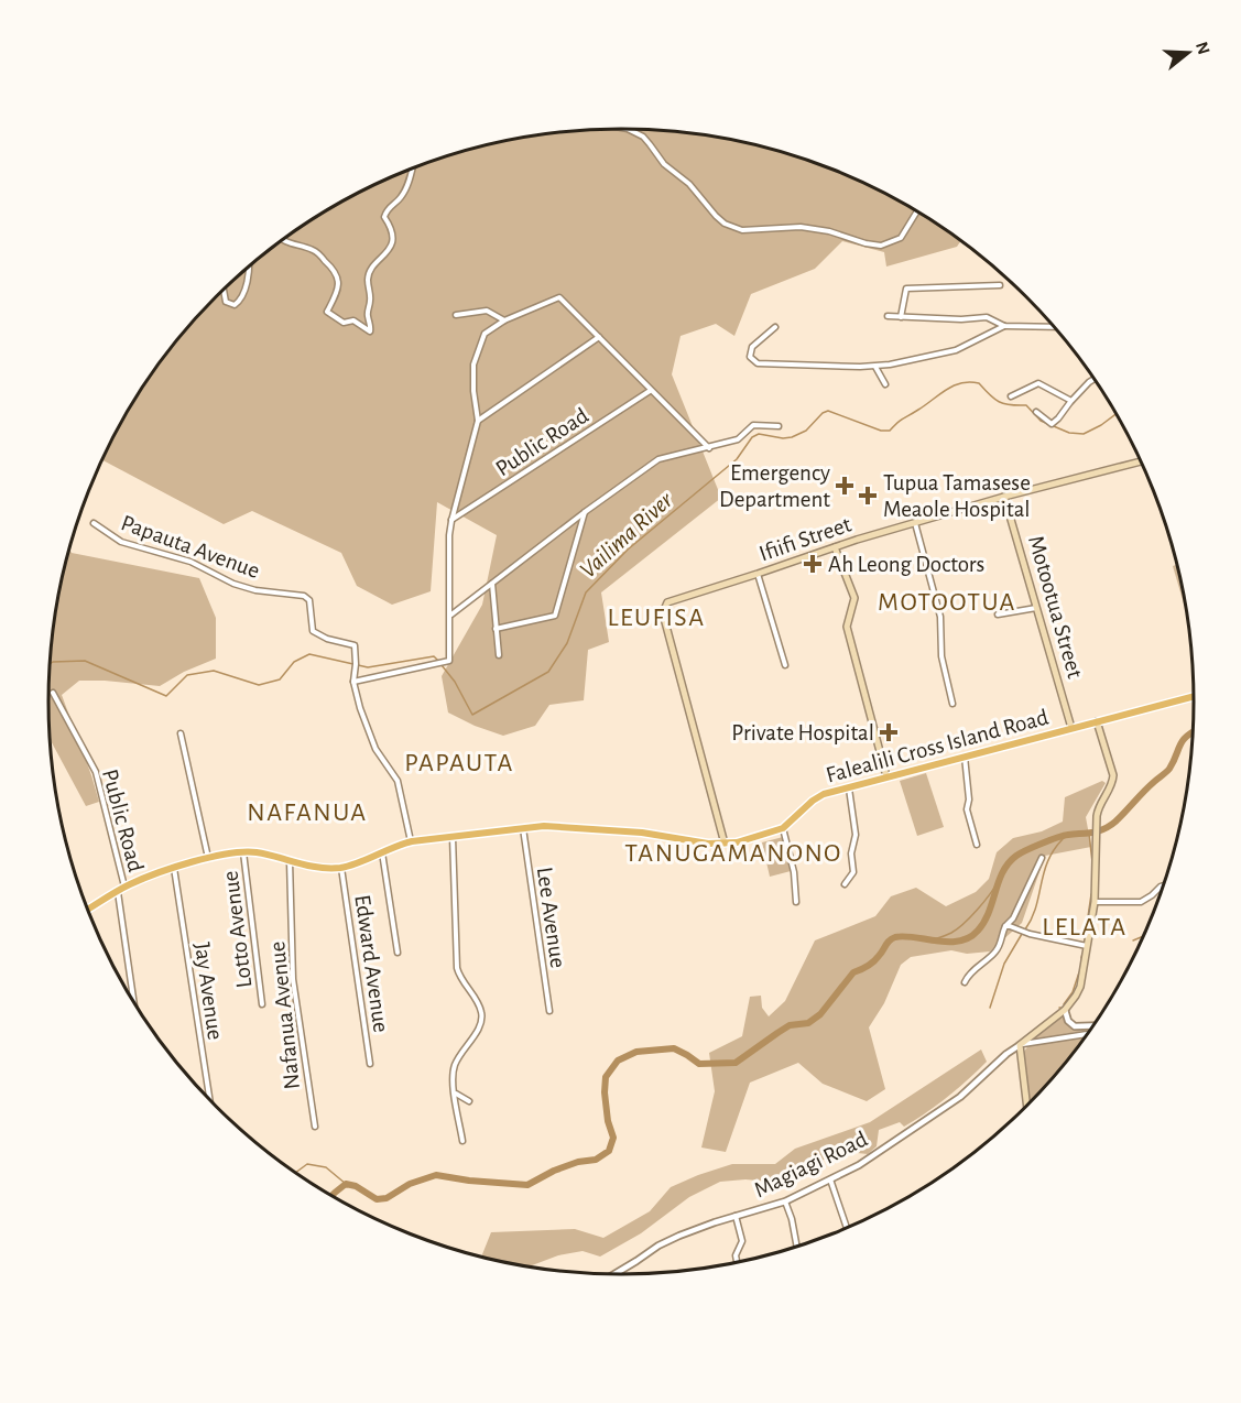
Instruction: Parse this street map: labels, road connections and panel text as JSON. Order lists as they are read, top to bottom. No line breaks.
{"streets":{"main road":["Ifiifi Street","Motootua Street","Falealili Cross Island Road"],"street":["Public Road","Papauta Avenue","Lee Avenue","Lotto Avenue","Edward Avenue","Jay Avenue","Nafanua Avenue","Magiagi Road"]},"crossings":[["Public Road","Papauta Avenue"],["Public Road","Falealili Cross Island Road"],["Ifiifi Street","Motootua Street"],["Ifiifi Street","Falealili Cross Island Road"],["Papauta Avenue","Falealili Cross Island Road"],["Motootua Street","Falealili Cross Island Road"],["Falealili Cross Island Road","Lee Avenue"],["Falealili Cross Island Road","Lotto Avenue"],["Falealili Cross Island Road","Edward Avenue"],["Falealili Cross Island Road","Jay Avenue"],["Falealili Cross Island Road","Nafanua Avenue"]],"districts":["MOTOOTUA","LEUFISA","PAPAUTA","NAFANUA","TANUGAMANONO","LELATA"],"water":["Vailima River"],"places":{"health":["Emergency Department","Tupua Tamasese Meaole Hospital","Ah Leong Doctors","Private Hospital"]},"north":"right"}
